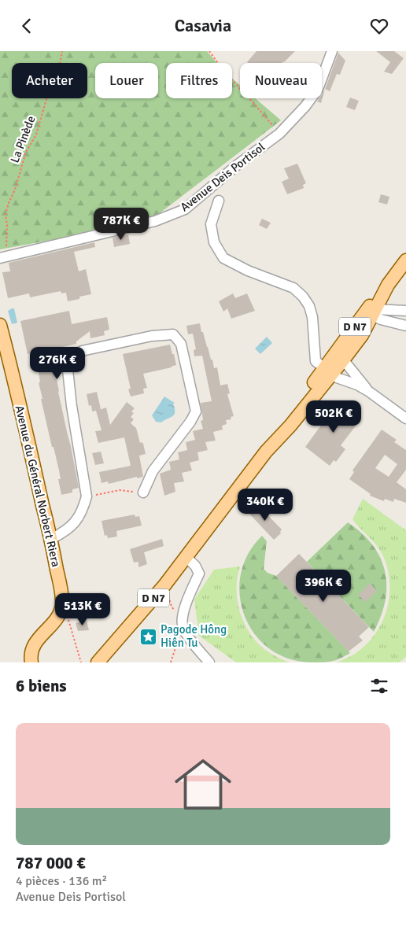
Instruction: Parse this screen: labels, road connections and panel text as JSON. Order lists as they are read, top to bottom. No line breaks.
{"streets":{"main road":["D N7","Avenue du Général Norbert Riera"],"street":["Avenue Deis Portisol"],"path":["La Pinède"]},"crossings":[["La Pinède","Avenue Deis Portisol"]],"places":{"place":["Pagode Hông Hiên Tu"]},"page":{"header":"Casavia","chip":["Acheter","Louer","Filtres","Nouveau"],"price":["787K €","276K €","502K €","340K €","396K €","513K €"],"heading":"6 biens","list":[{"name":"787 000 €","note":"4 pièces · 136 m² · Avenue Deis Portisol"}]}}
